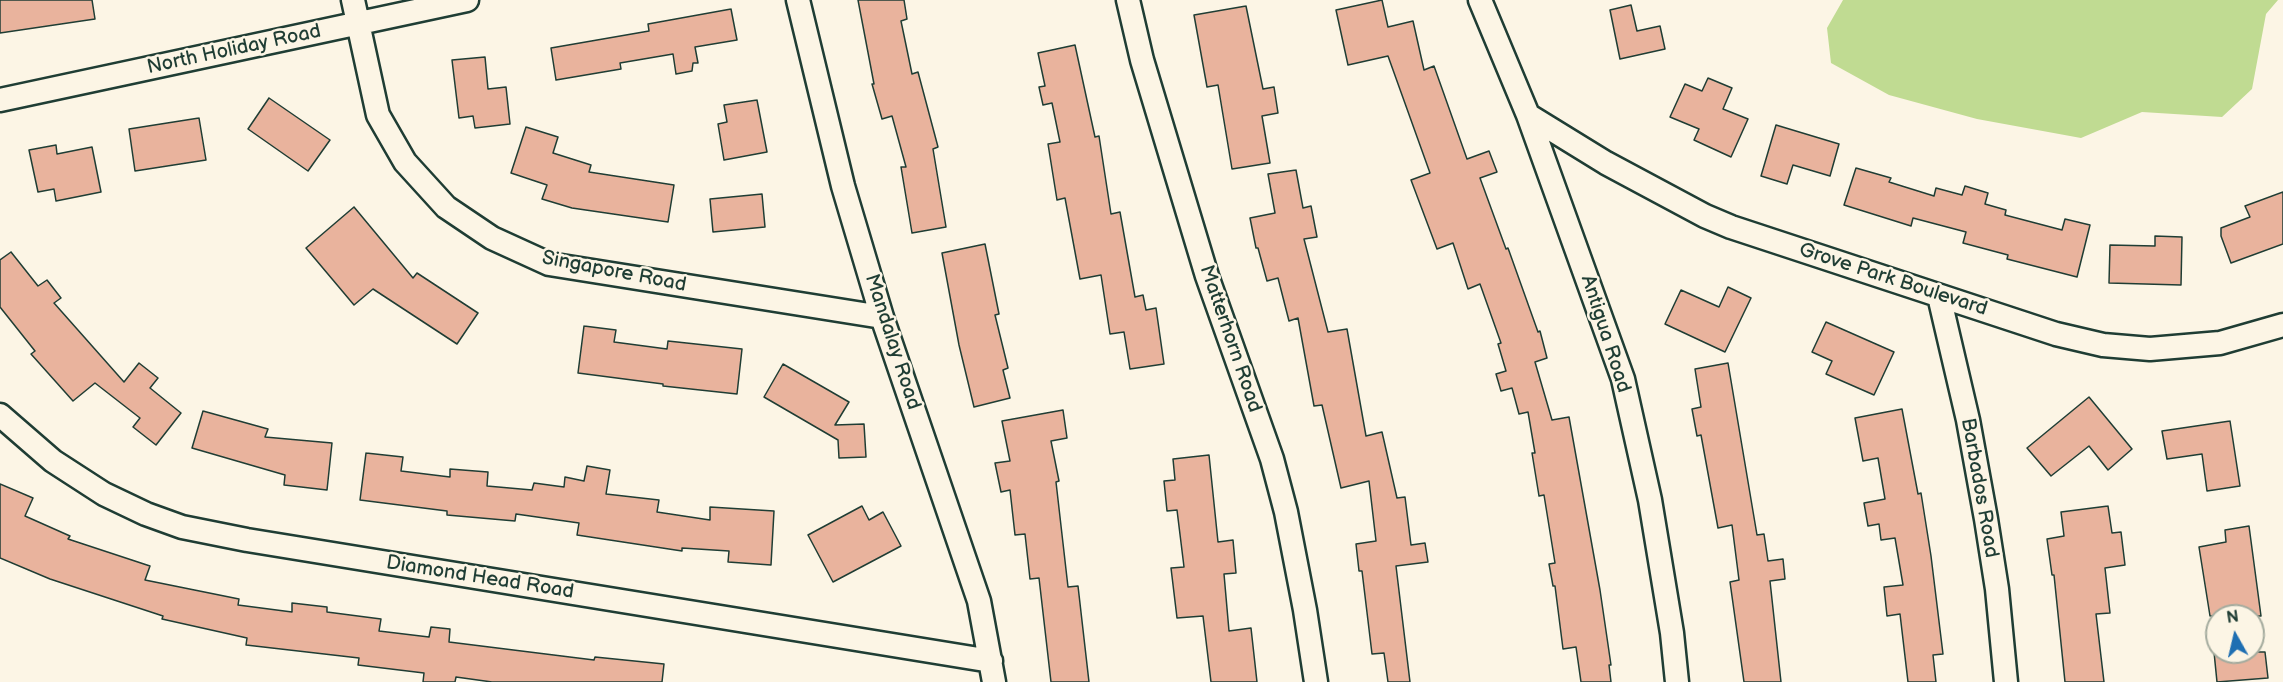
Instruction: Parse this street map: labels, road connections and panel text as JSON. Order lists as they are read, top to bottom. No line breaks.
{"streets":{"street":["North Holiday Road","Singapore Road","Grove Park Boulevard","Antigua Road","Matterhorn Road","Mandalay Road","Barbados Road","Diamond Head Road"]},"crossings":[["North Holiday Road","Singapore Road"],["Singapore Road","Mandalay Road"],["Grove Park Boulevard","Antigua Road"],["Grove Park Boulevard","Barbados Road"],["Mandalay Road","Diamond Head Road"]],"north":"top"}
